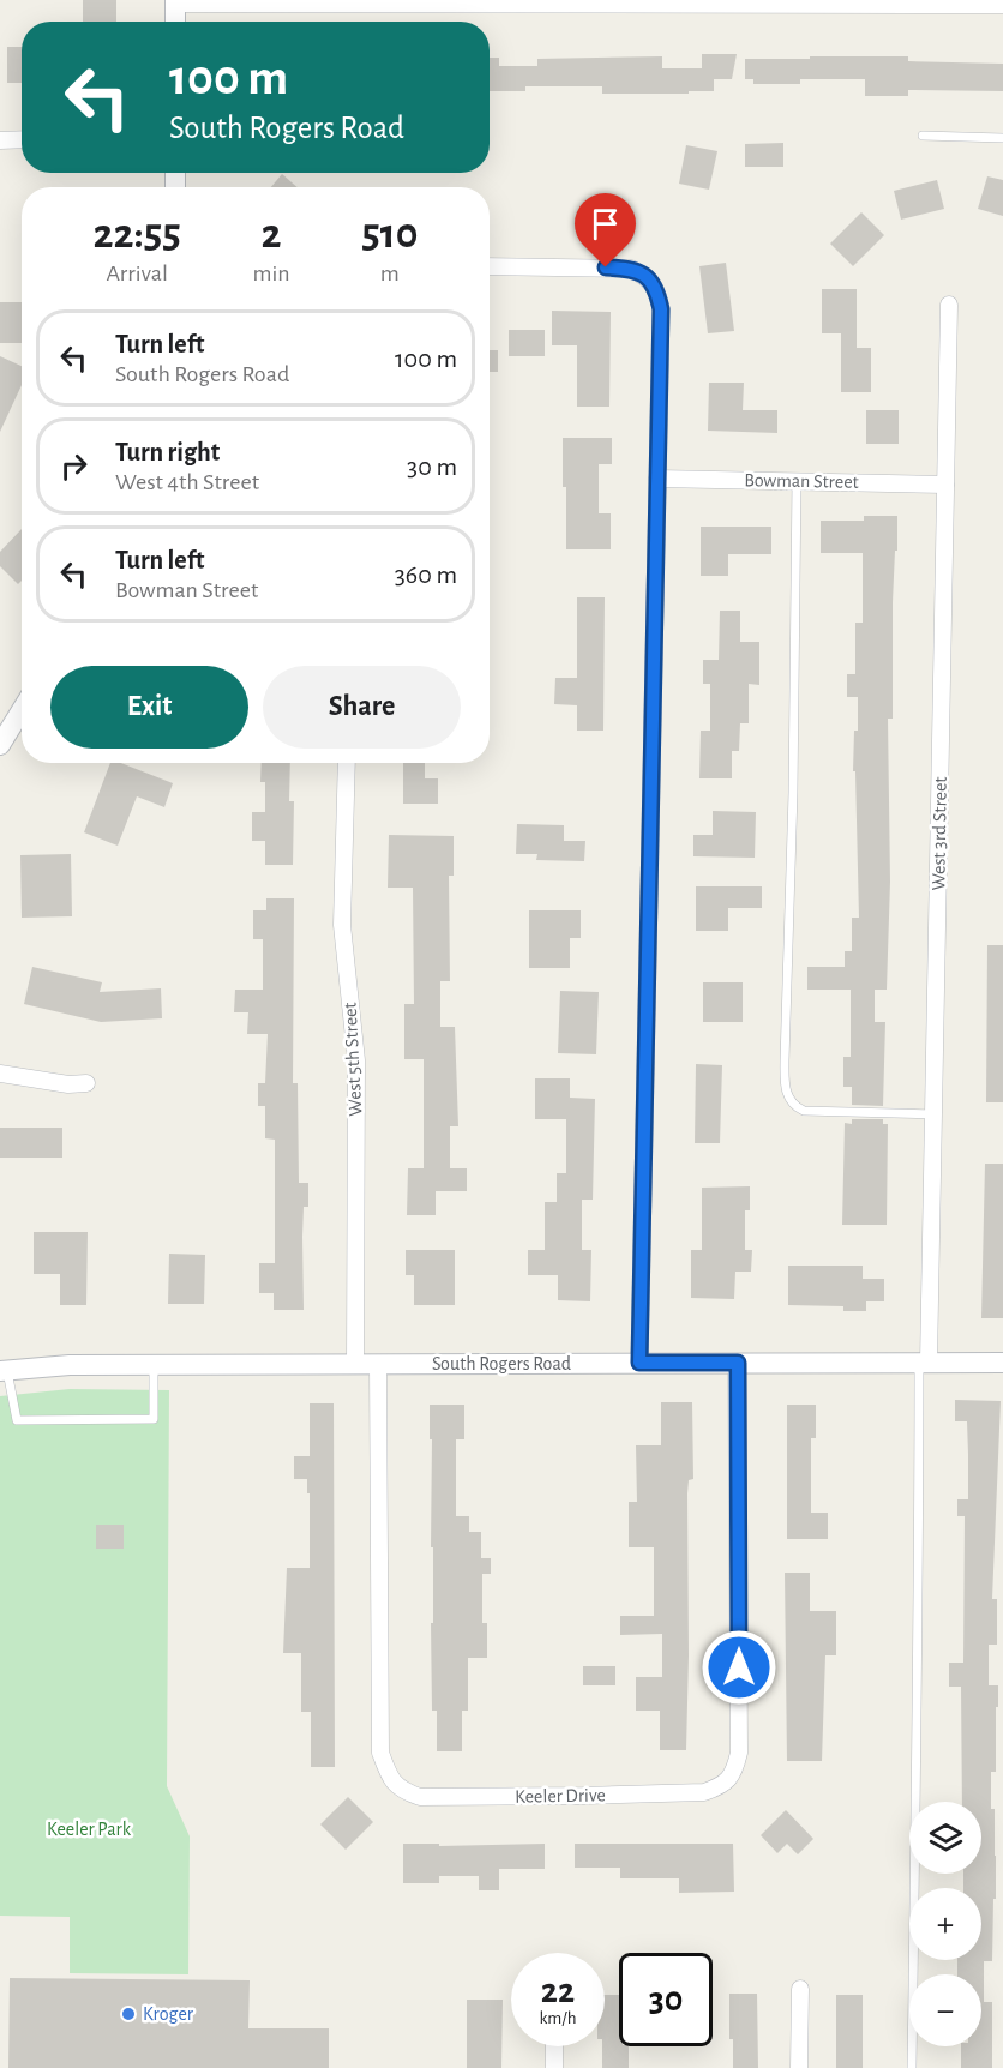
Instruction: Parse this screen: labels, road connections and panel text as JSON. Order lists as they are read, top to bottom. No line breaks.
{"streets":{"street":["Bowman Street","West 3rd Street","West 5th Street","South Rogers Road","Keeler Drive"]},"crossings":[["Bowman Street","West 3rd Street"],["West 3rd Street","South Rogers Road"],["West 5th Street","South Rogers Road"],["South Rogers Road","Keeler Drive"]],"parks":["Keeler Park"],"places":["Kroger"],"page":{"turn":["100 m","South Rogers Road"],"eta":["22:55","Arrival","2","min","510","m"],"list":[{"name":"Turn left","note":"South Rogers Road","value":"100 m"},{"name":"Turn right","note":"West 4th Street","value":"30 m"},{"name":"Turn left","note":"Bowman Street","value":"360 m"}],"buttons":["Exit","Share"],"map_buttons":["+","−"],"speed":"22 km/h","limit":"30"}}
